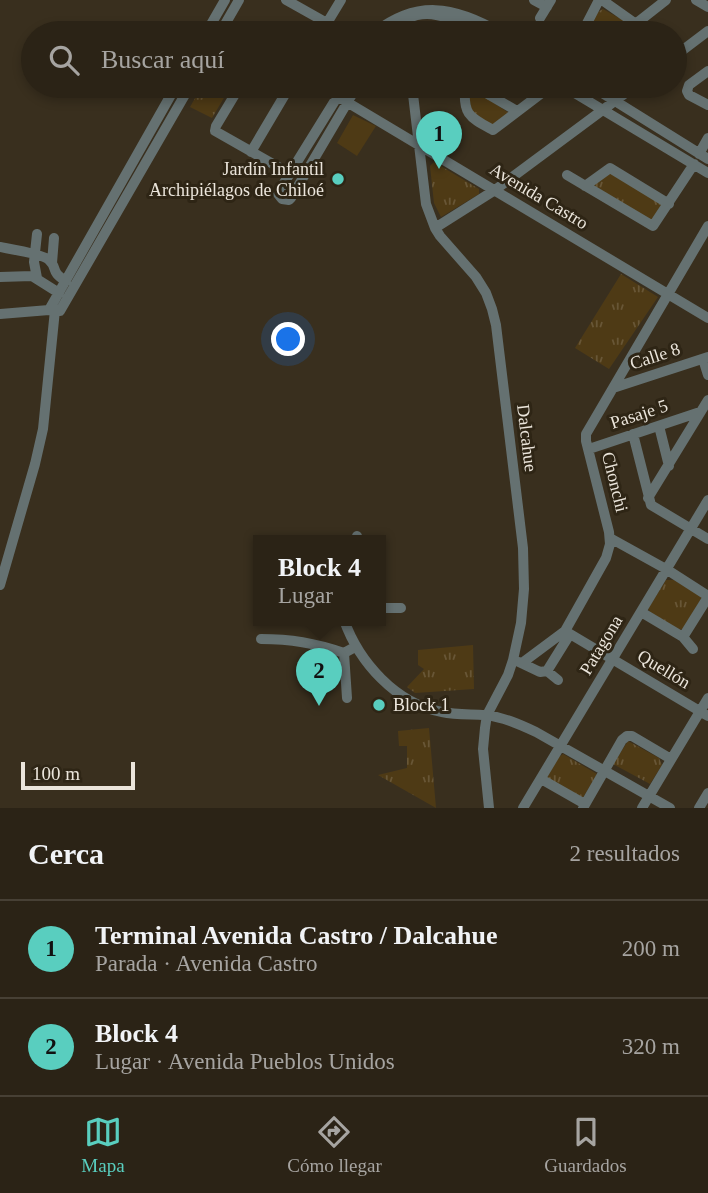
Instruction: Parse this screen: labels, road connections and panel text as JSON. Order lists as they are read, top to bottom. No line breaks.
{"streets":{"street":["Avenida Castro","Calle 8","Pasaje 5","Dalcahue","Chonchi","Patagona","Quellón"]},"crossings":[["Avenida Castro","Dalcahue"],["Avenida Castro","Chonchi"],["Calle 8","Chonchi"],["Pasaje 5","Chonchi"],["Dalcahue","Chonchi"],["Chonchi","Quellón"],["Patagona","Quellón"]],"places":["Jardín Infantil Archipiélagos de Chiloé","Block 1"],"scale_bar":"100 m","page":{"search":"Buscar aquí","pins":["1","2"],"popup":["Block 4","Lugar"],"scale":"100 m","heading":["Cerca","2 resultados"],"list":[{"mark":"1","name":"Terminal Avenida Castro / Dalcahue","note":"Parada · Avenida Castro","value":"200 m"},{"mark":"2","name":"Block 4","note":"Lugar · Avenida Pueblos Unidos","value":"320 m"}],"nav":["Mapa","Cómo llegar","Guardados"]}}
